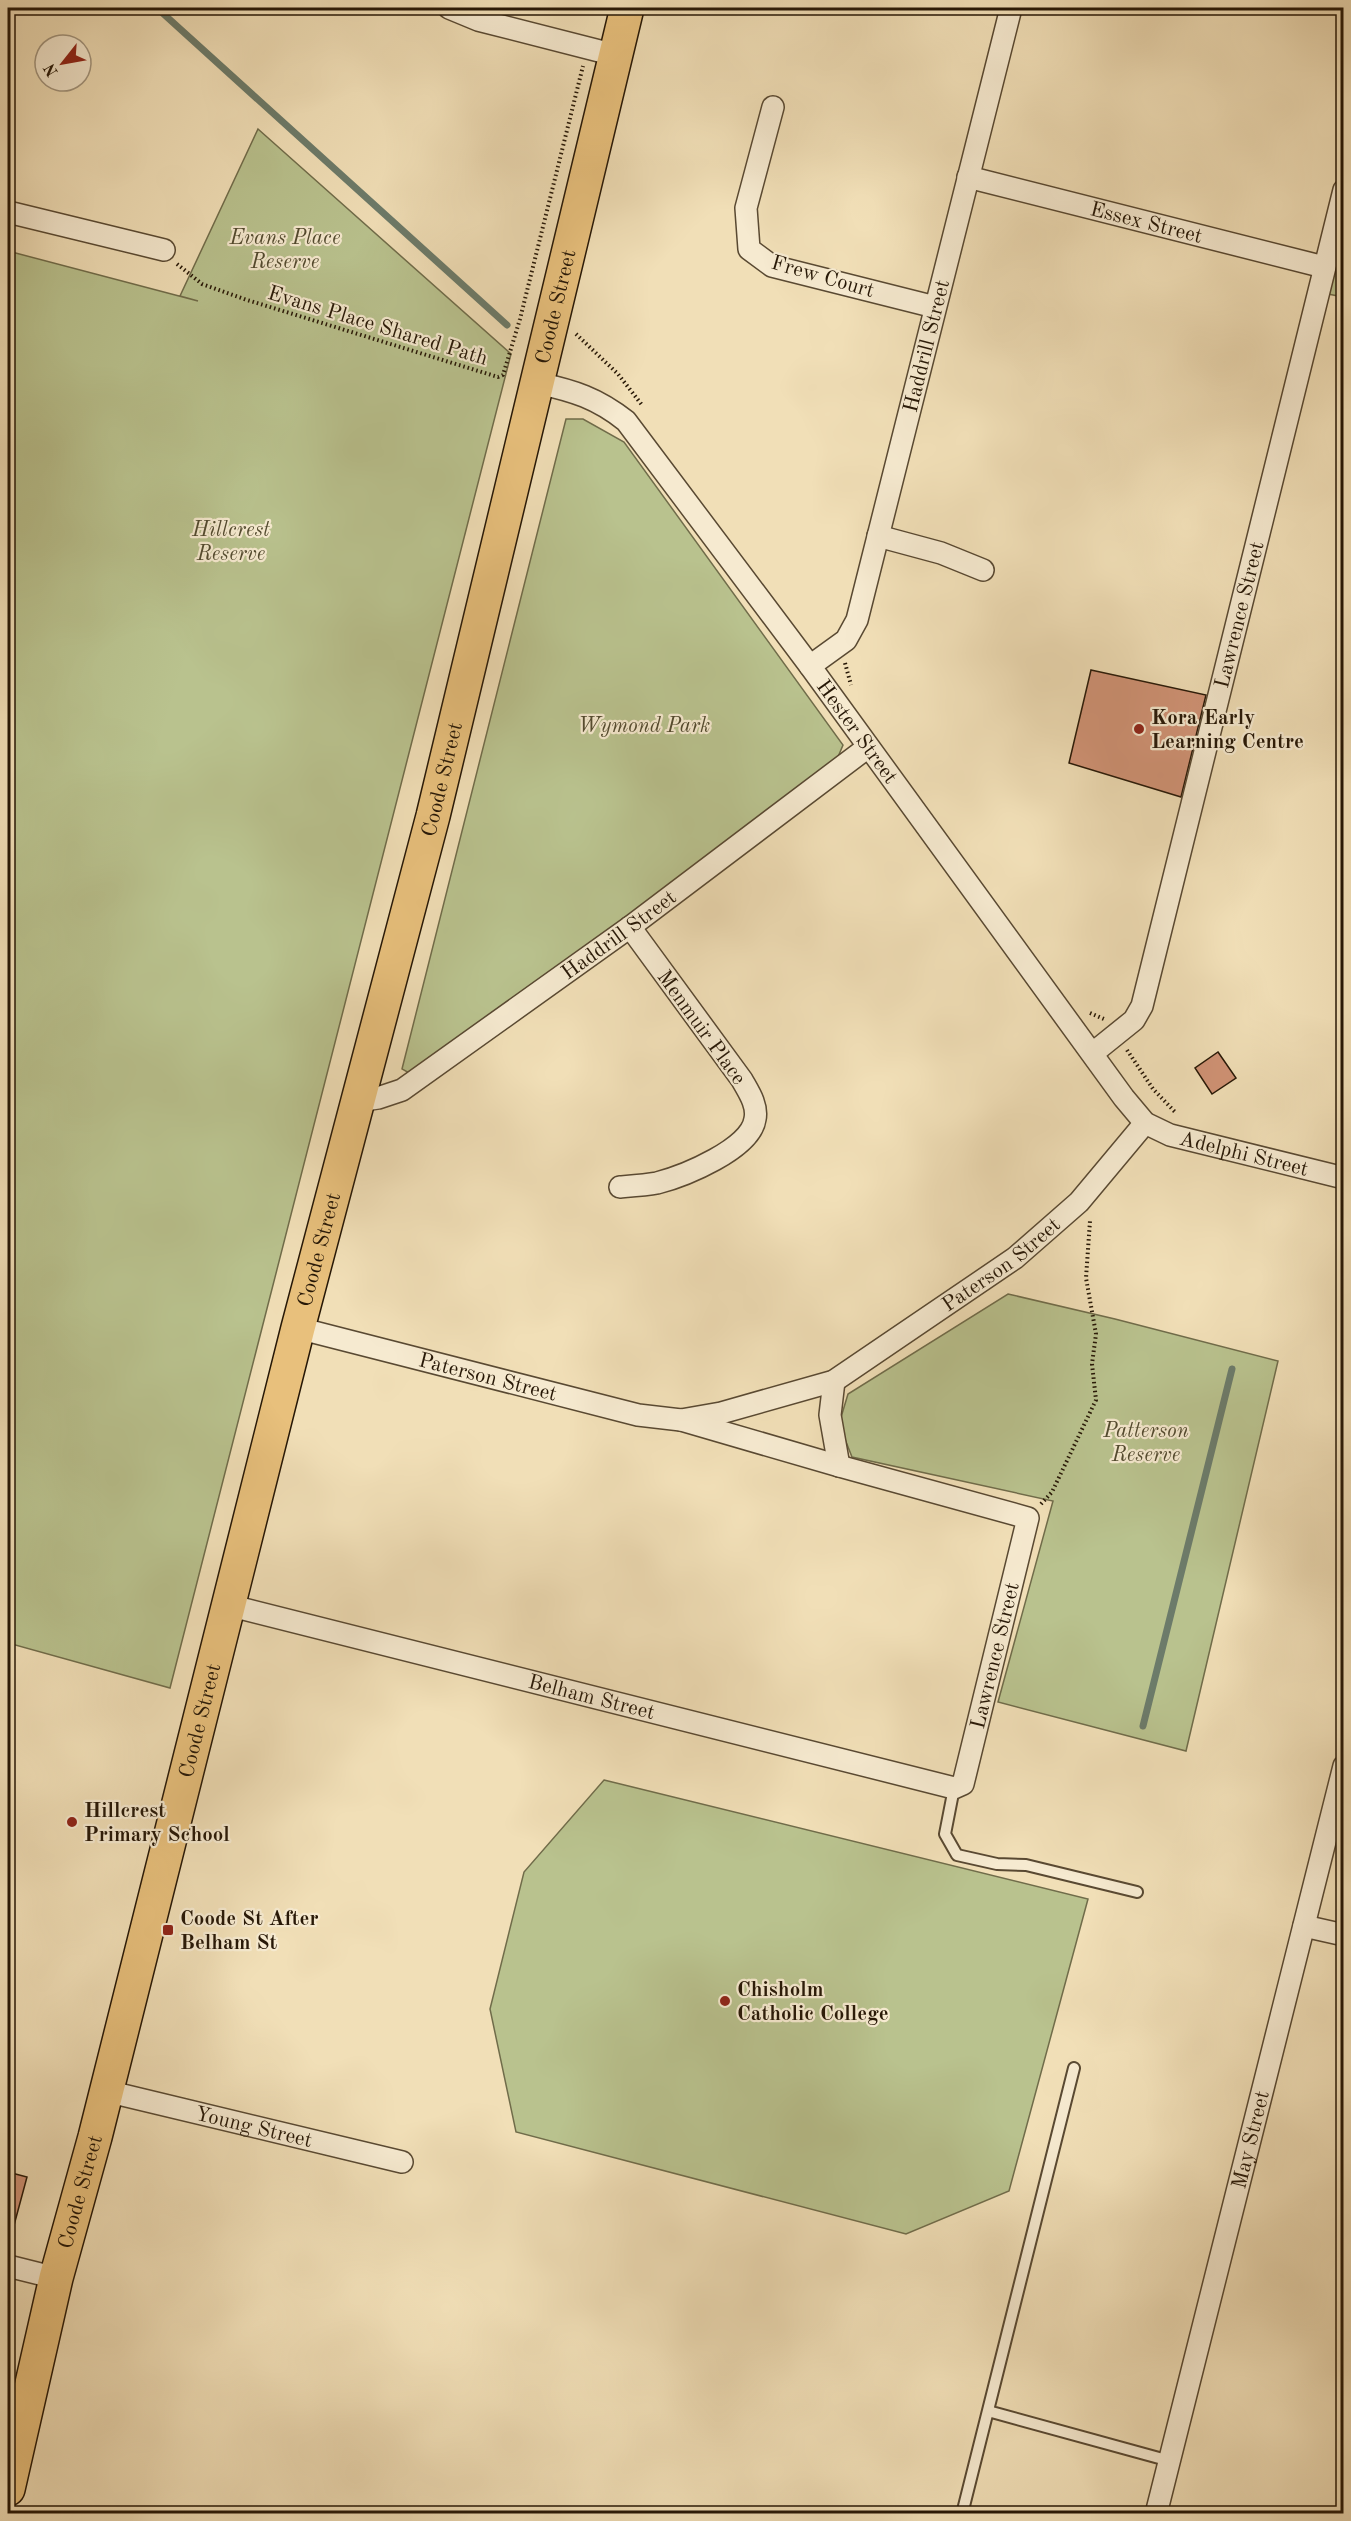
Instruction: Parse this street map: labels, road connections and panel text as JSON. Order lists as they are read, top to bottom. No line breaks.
{"streets":{"main road":["Coode Street"],"street":["Essex Street","Frew Court","Haddrill Street","Lawrence Street","Hester Street","Menmuir Place","Adelphi Street","Paterson Street","Belham Street","Young Street","May Street"],"path":["Evans Place Shared Path"]},"crossings":[["Essex Street","Haddrill Street"],["Essex Street","Lawrence Street"],["Frew Court","Haddrill Street"],["Coode Street","Haddrill Street"],["Coode Street","Hester Street"],["Coode Street","Paterson Street"],["Coode Street","Belham Street"],["Coode Street","Young Street"],["Haddrill Street","Hester Street"],["Haddrill Street","Menmuir Place"],["Lawrence Street","Hester Street"],["Lawrence Street","Paterson Street"],["Lawrence Street","Belham Street"],["Hester Street","Adelphi Street"],["Hester Street","Paterson Street"],["Adelphi Street","Paterson Street"]],"parks":["Evans Place Reserve","Hillcrest Reserve","Wymond Park","Patterson Reserve"],"places":{"other":["Kora Early Learning Centre","Hillcrest Primary School","Chisholm Catholic College"],"transit":["Coode St After Belham St"]},"north":"bottom left"}
